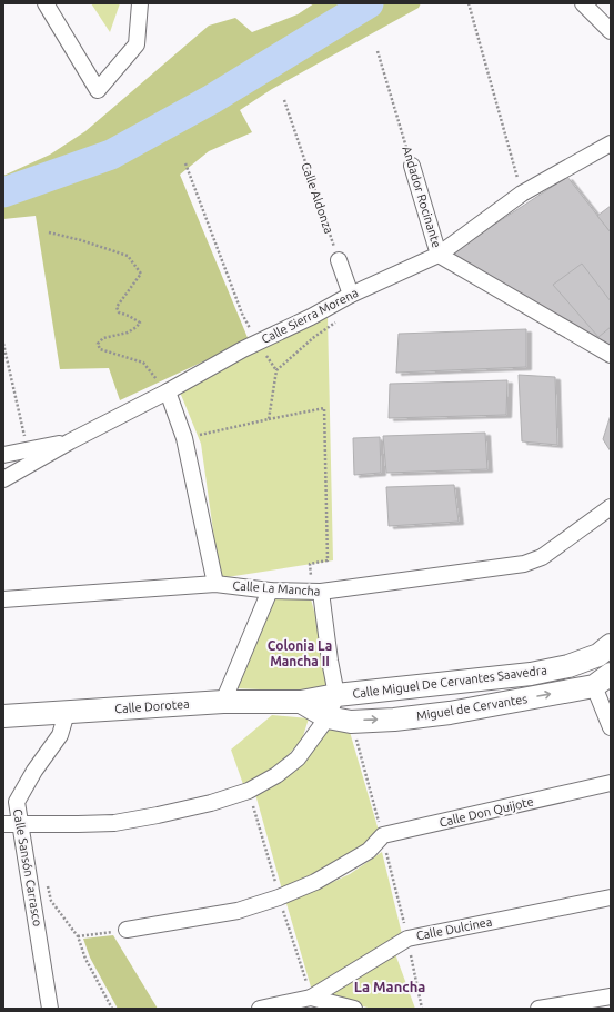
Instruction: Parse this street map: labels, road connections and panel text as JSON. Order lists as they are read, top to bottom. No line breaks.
{"streets":{"main road":["Calle Miguel De Cervantes Saavedra","Calle Dorotea","Miguel de Cervantes"],"street":["Andador Rocinante","Calle Sierra Morena","Calle La Mancha","Calle Don Quijote","Calle Sansón Carrasco","Calle Dulcinea"],"path":["Calle Aldonza"]},"crossings":[["Andador Rocinante","Calle Sierra Morena"],["Calle Miguel De Cervantes Saavedra","Calle Dorotea"],["Calle Dorotea","Calle Sansón Carrasco"]],"one_way":["Miguel de Cervantes"],"districts":["Colonia La Mancha II","La Mancha"]}
